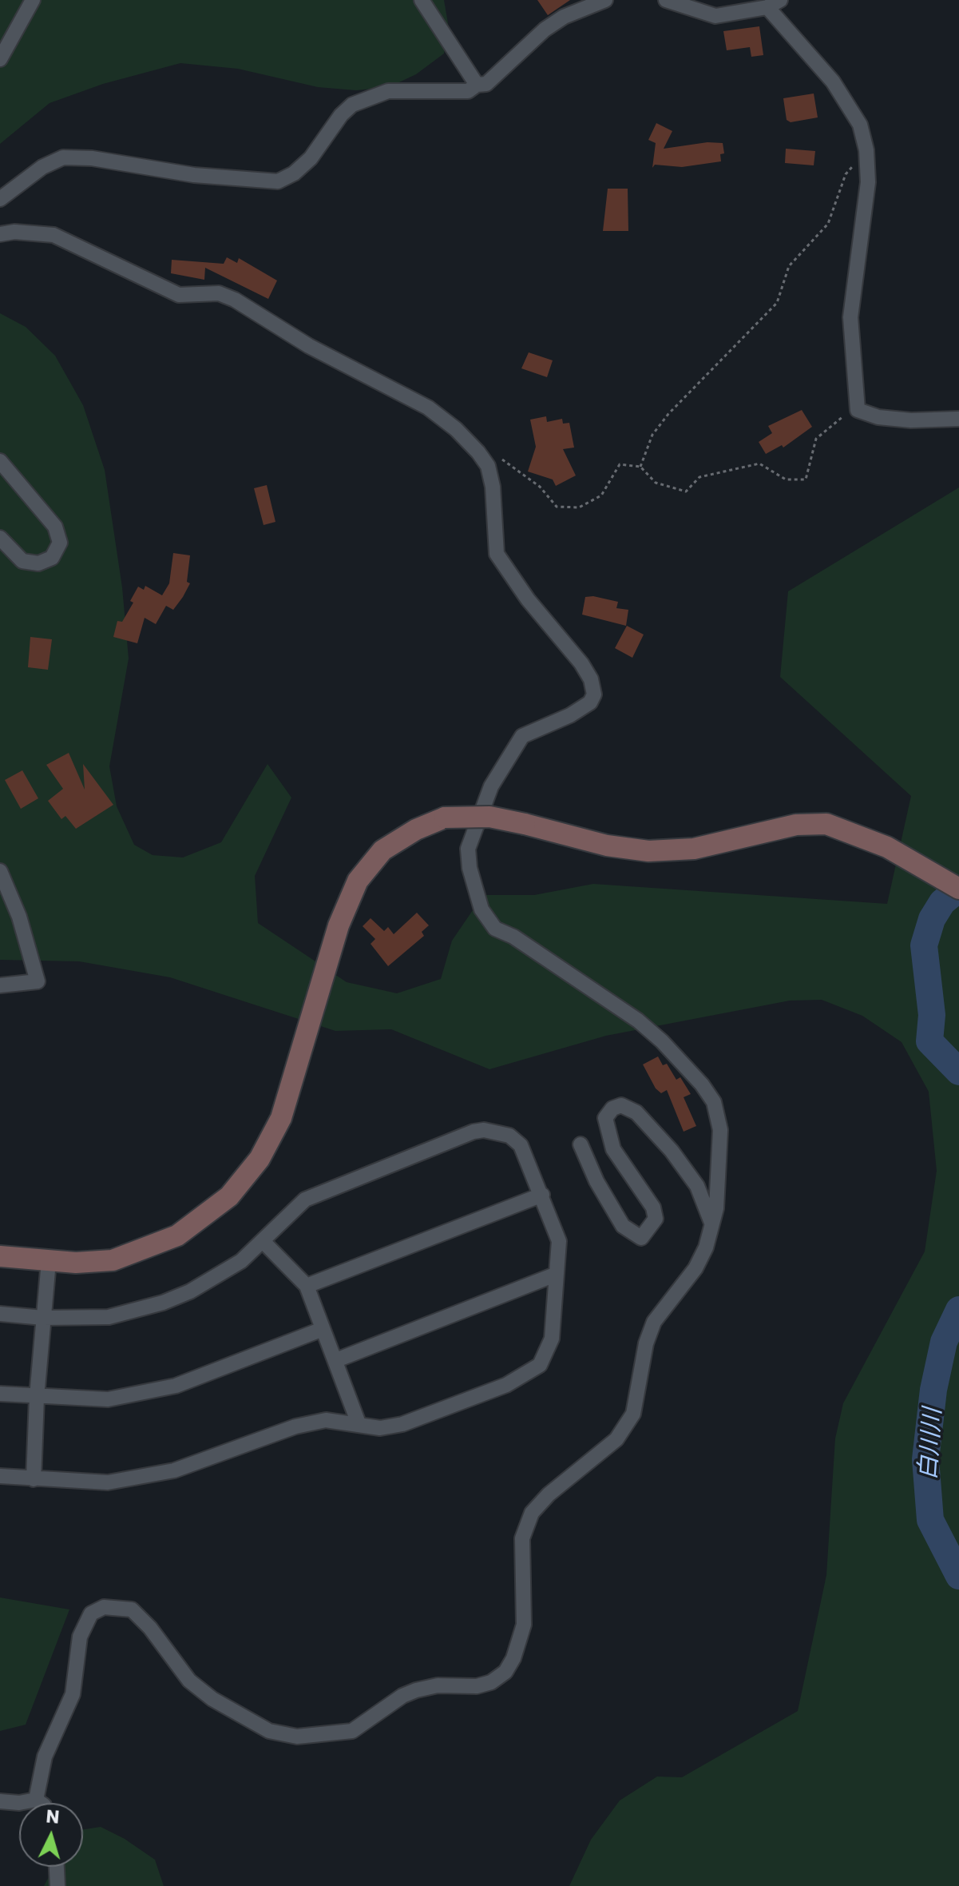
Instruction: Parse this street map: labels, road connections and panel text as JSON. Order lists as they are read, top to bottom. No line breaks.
{"water":["白川川"],"north":"top"}
